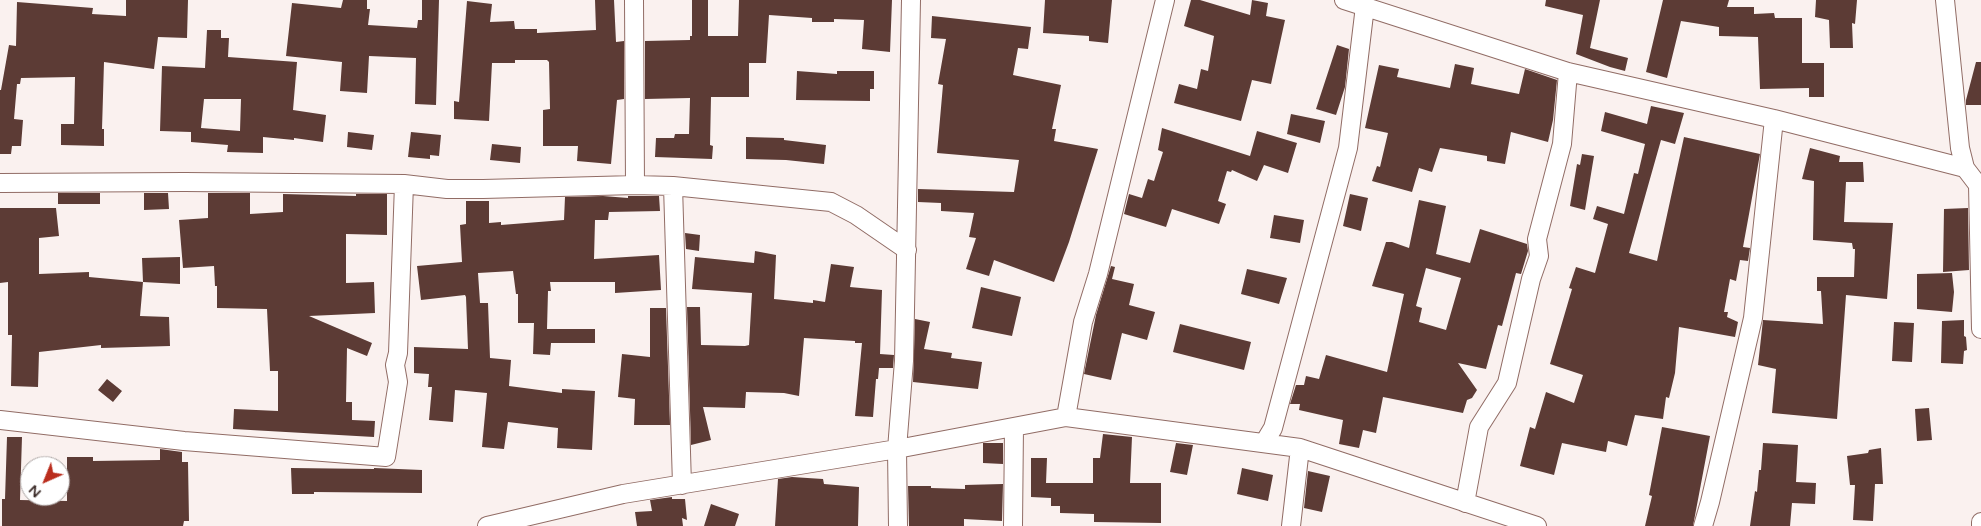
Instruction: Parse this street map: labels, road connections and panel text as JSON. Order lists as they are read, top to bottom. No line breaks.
{"north":"bottom left"}
